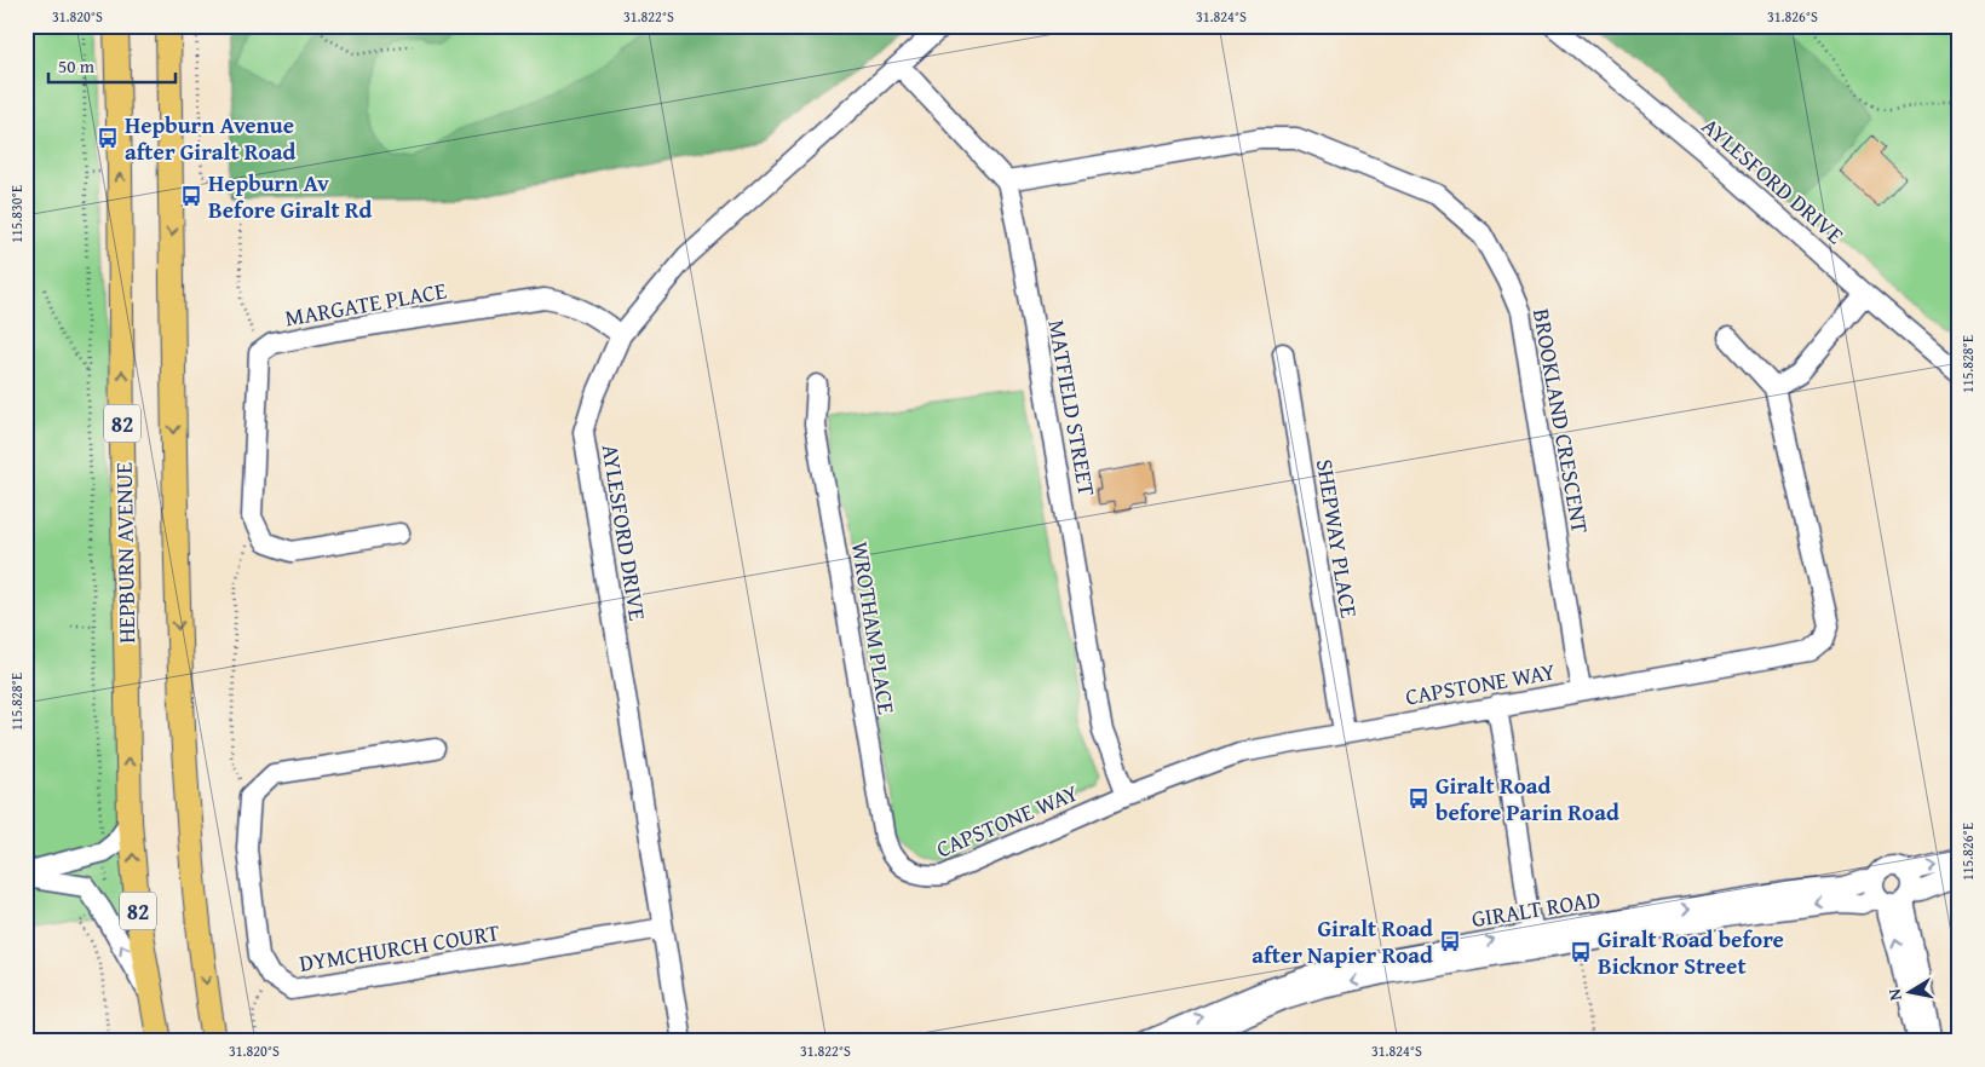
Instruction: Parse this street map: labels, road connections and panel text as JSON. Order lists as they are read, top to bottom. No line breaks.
{"streets":{"main road":["82","HEPBURN AVENUE"],"street":["AYLESFORD DRIVE","MARGATE PLACE","MATFIELD STREET","BROOKLAND CRESCENT","SHEPWAY PLACE","WROTHAM PLACE","CAPSTONE WAY","GIRALT ROAD","DYMCHURCH COURT"]},"crossings":[["AYLESFORD DRIVE","MARGATE PLACE"],["AYLESFORD DRIVE","DYMCHURCH COURT"],["MATFIELD STREET","BROOKLAND CRESCENT"],["MATFIELD STREET","CAPSTONE WAY"],["BROOKLAND CRESCENT","CAPSTONE WAY"],["SHEPWAY PLACE","CAPSTONE WAY"],["WROTHAM PLACE","CAPSTONE WAY"]],"places":{"bus stop":["Hepburn Avenue after Giralt Road","Hepburn Av Before Giralt Rd","Giralt Road before Parin Road","Giralt Road after Napier Road","Giralt Road before Bicknor Street"]},"scale_bar":"50 m","north":"left","coordinates":["31.820°S","31.822°S","31.824°S","31.826°S","115.830°E","115.828°E","115.826°E"]}
